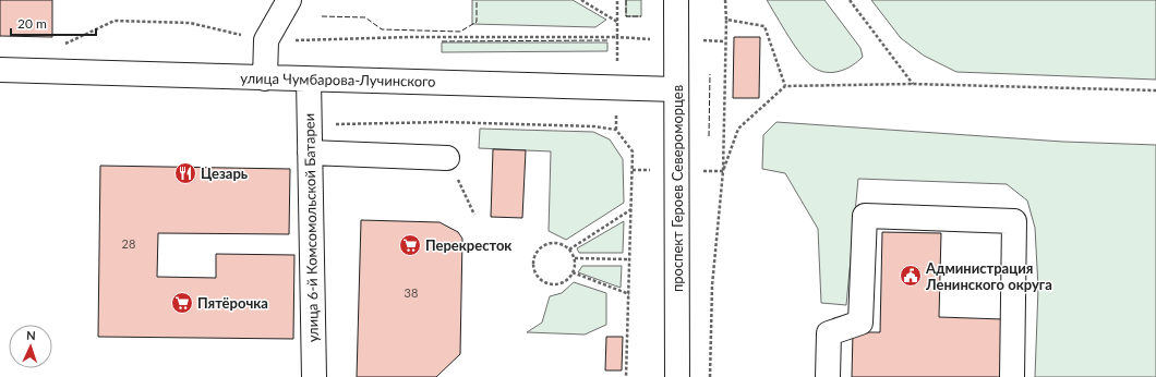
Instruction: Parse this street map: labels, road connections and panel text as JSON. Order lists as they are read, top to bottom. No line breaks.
{"streets":{"street":["улица Чумбарова-Лучинского","проспект Героев Североморцев","улица 6-й Комсомольской Батареи"]},"crossings":[["улица Чумбарова-Лучинского","проспект Героев Североморцев"],["улица Чумбарова-Лучинского","улица 6-й Комсомольской Батареи"]],"places":{"restaurant":["Цезарь"],"supermarket":["Перекресток","Пятёрочка"],"public building":["Администрация Ленинского округа"]},"house_numbers":["28","38"],"scale_bar":"20 m","north":"top"}
